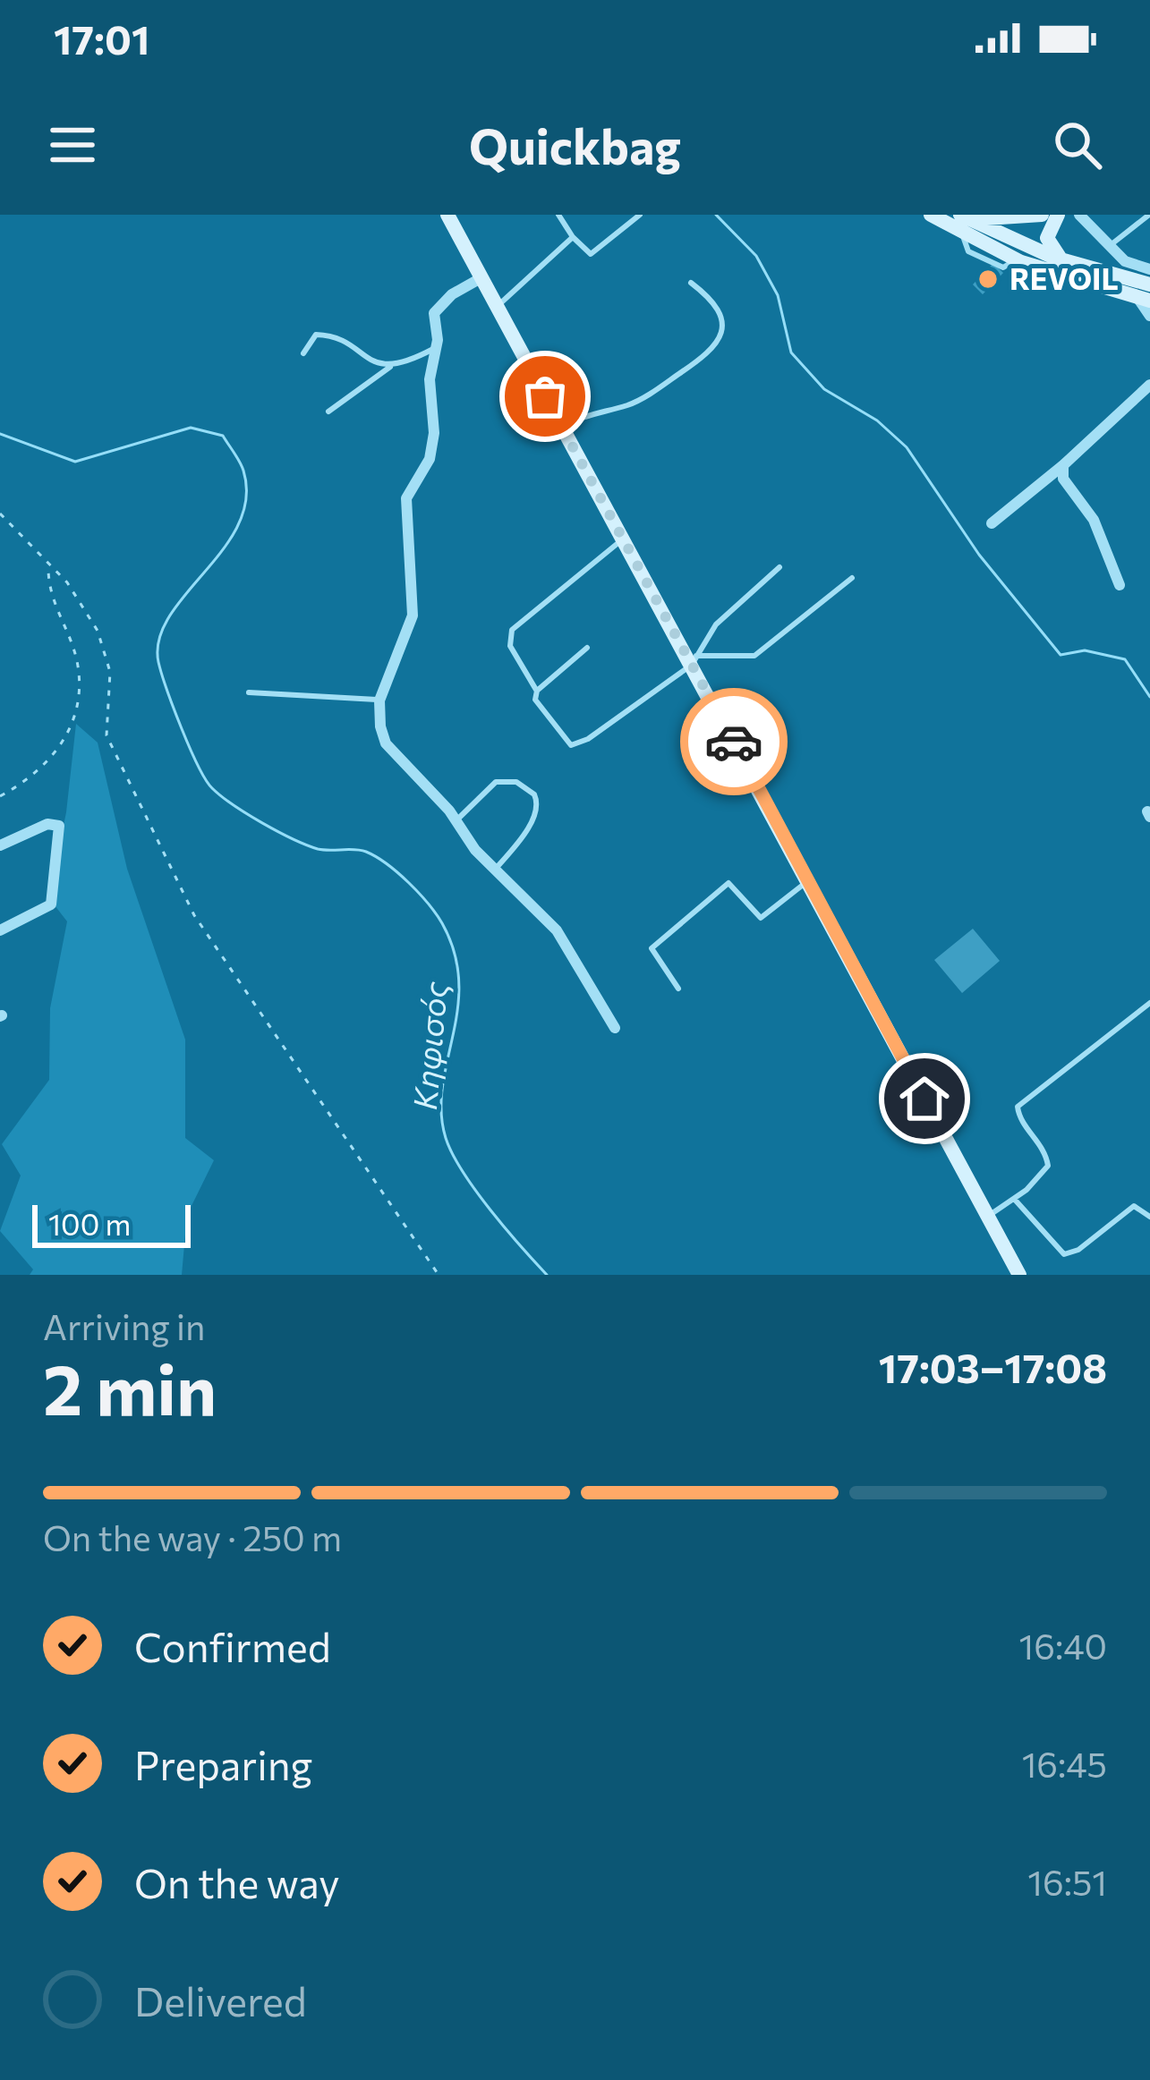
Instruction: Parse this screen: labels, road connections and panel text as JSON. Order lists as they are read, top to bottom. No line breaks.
{"water":["Κηφισός"],"places":["REVOIL"],"scale_bar":"100 m","page":{"status":"17:01","header":"Quickbag","scale":"100 m","heading":["2 min","Arriving in","17:03–17:08"],"bar":"On the way · 250 m","list":[["Confirmed","16:40"],["Preparing","16:45"],["On the way","16:51"],"Delivered"]}}
